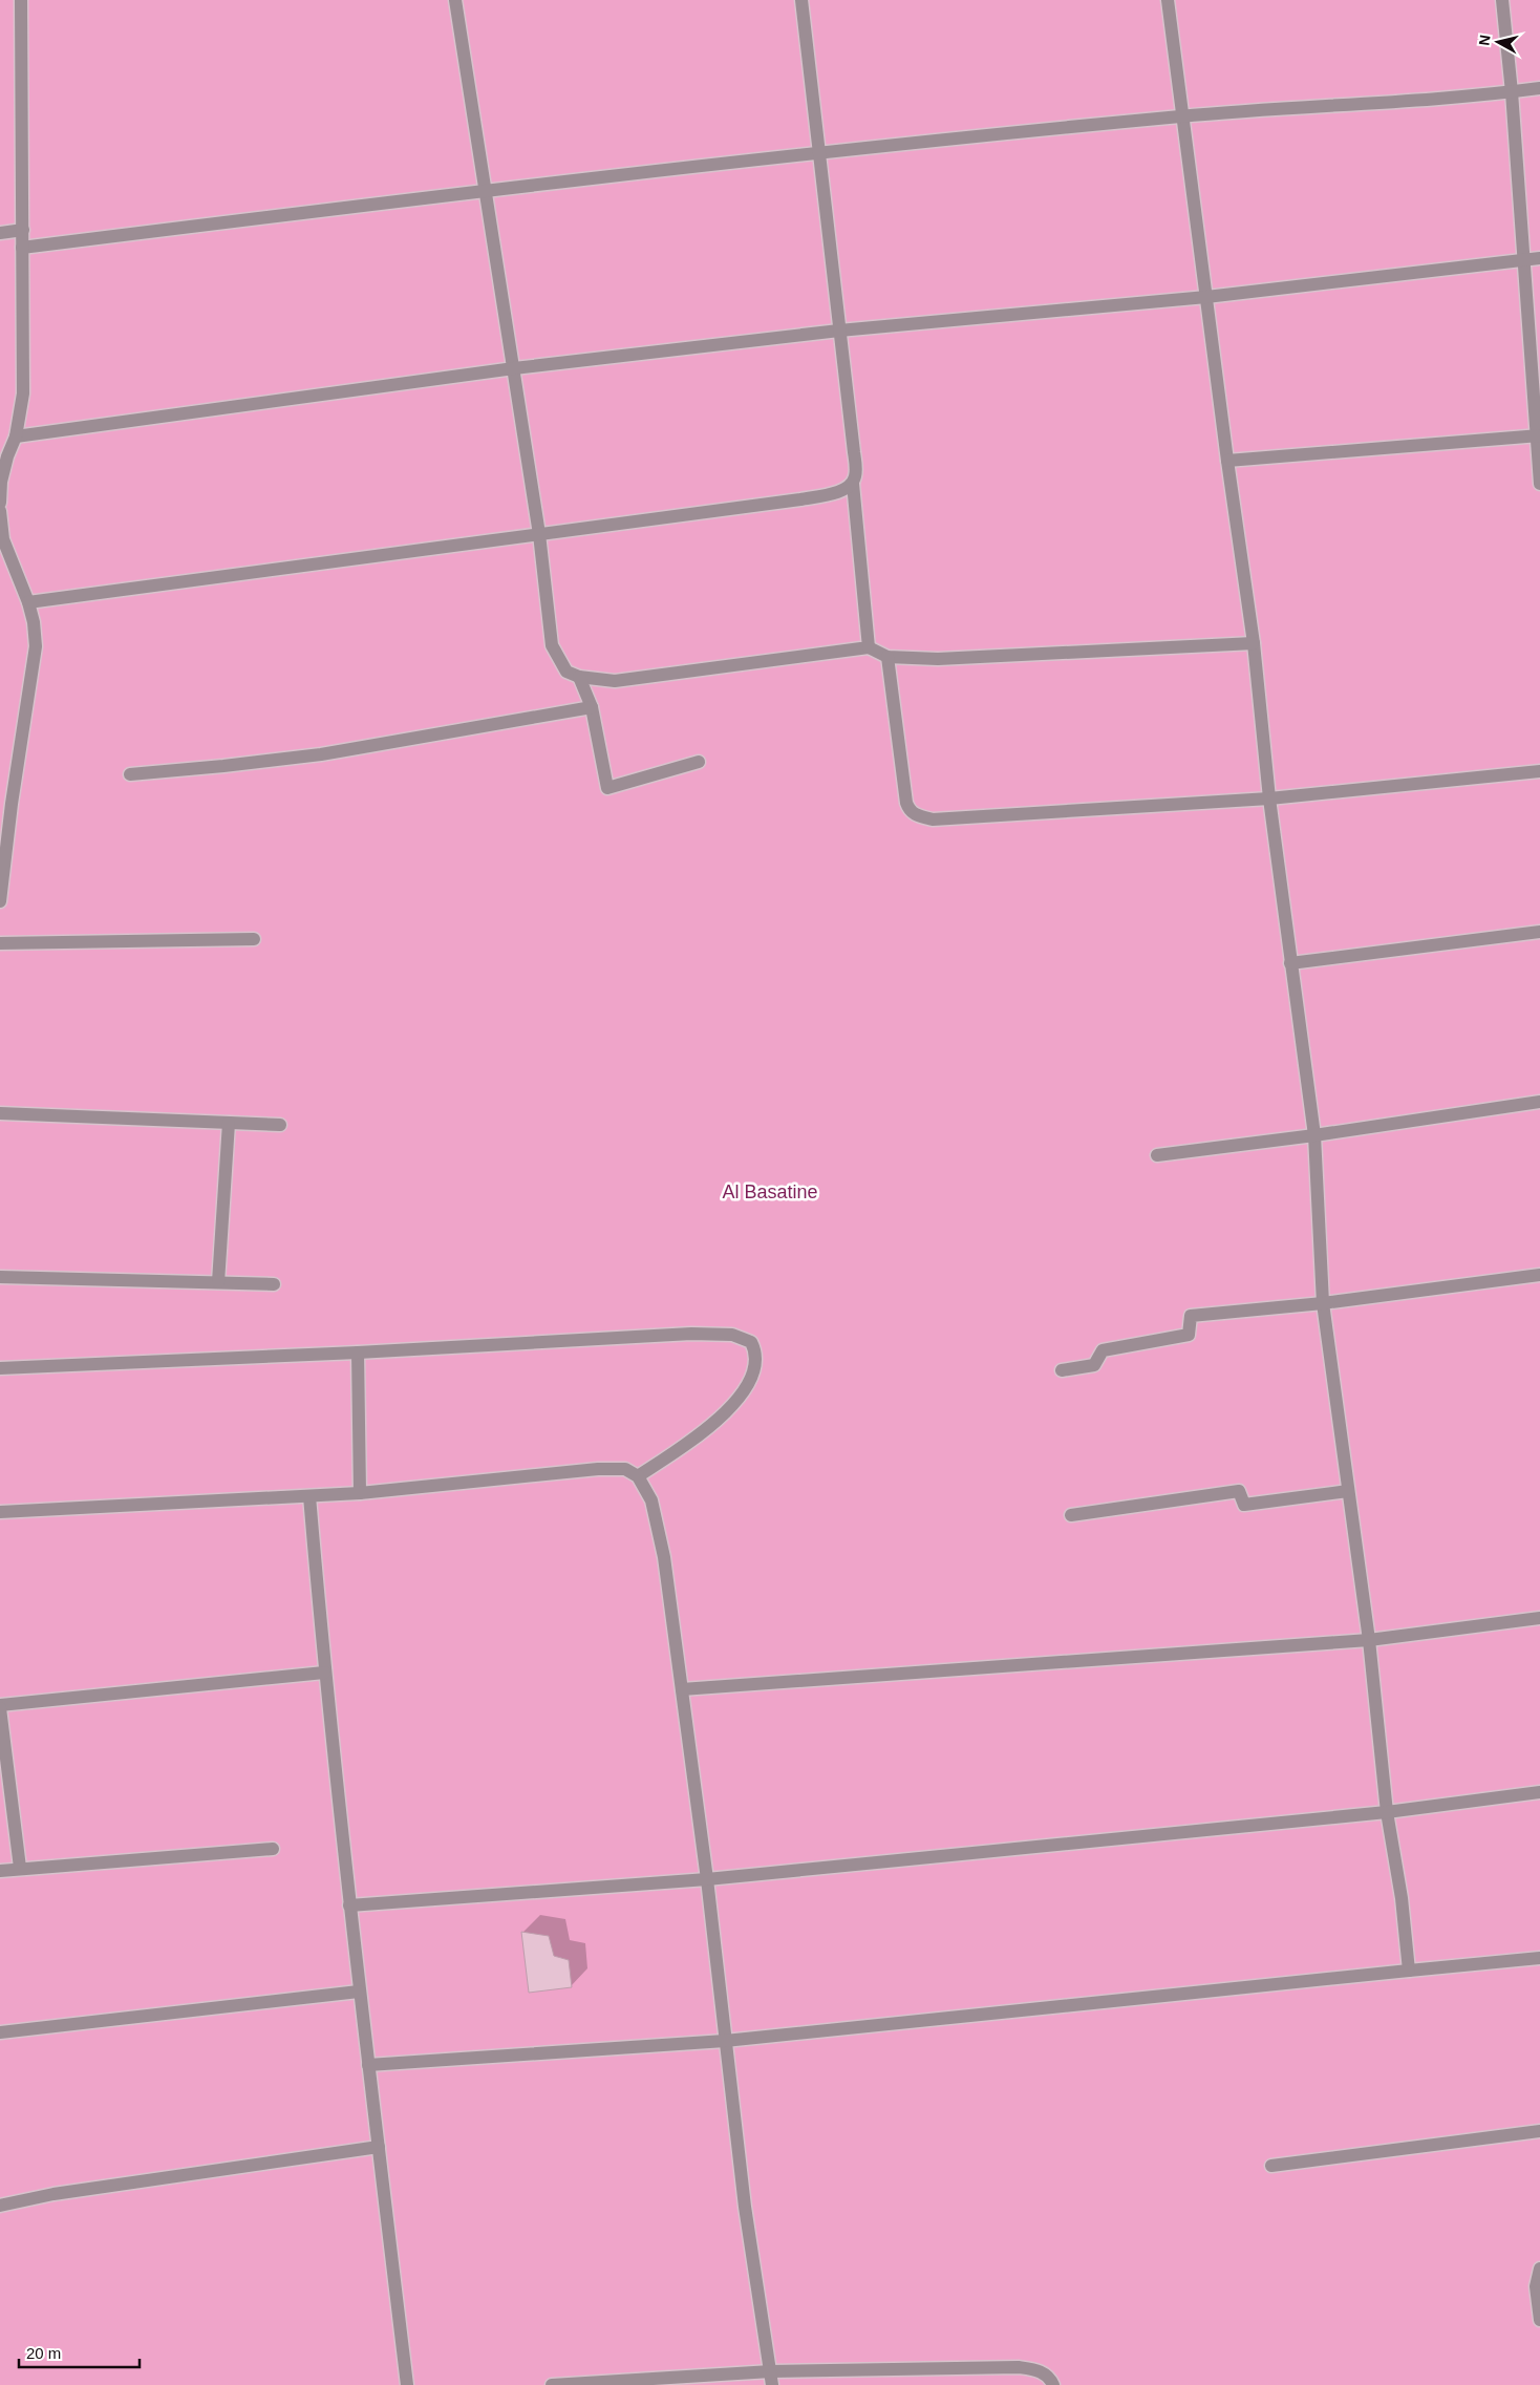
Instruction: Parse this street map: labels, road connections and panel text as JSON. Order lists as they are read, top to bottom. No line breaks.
{"parks":["Al Basatine"],"scale_bar":"20 m","north":"left"}
